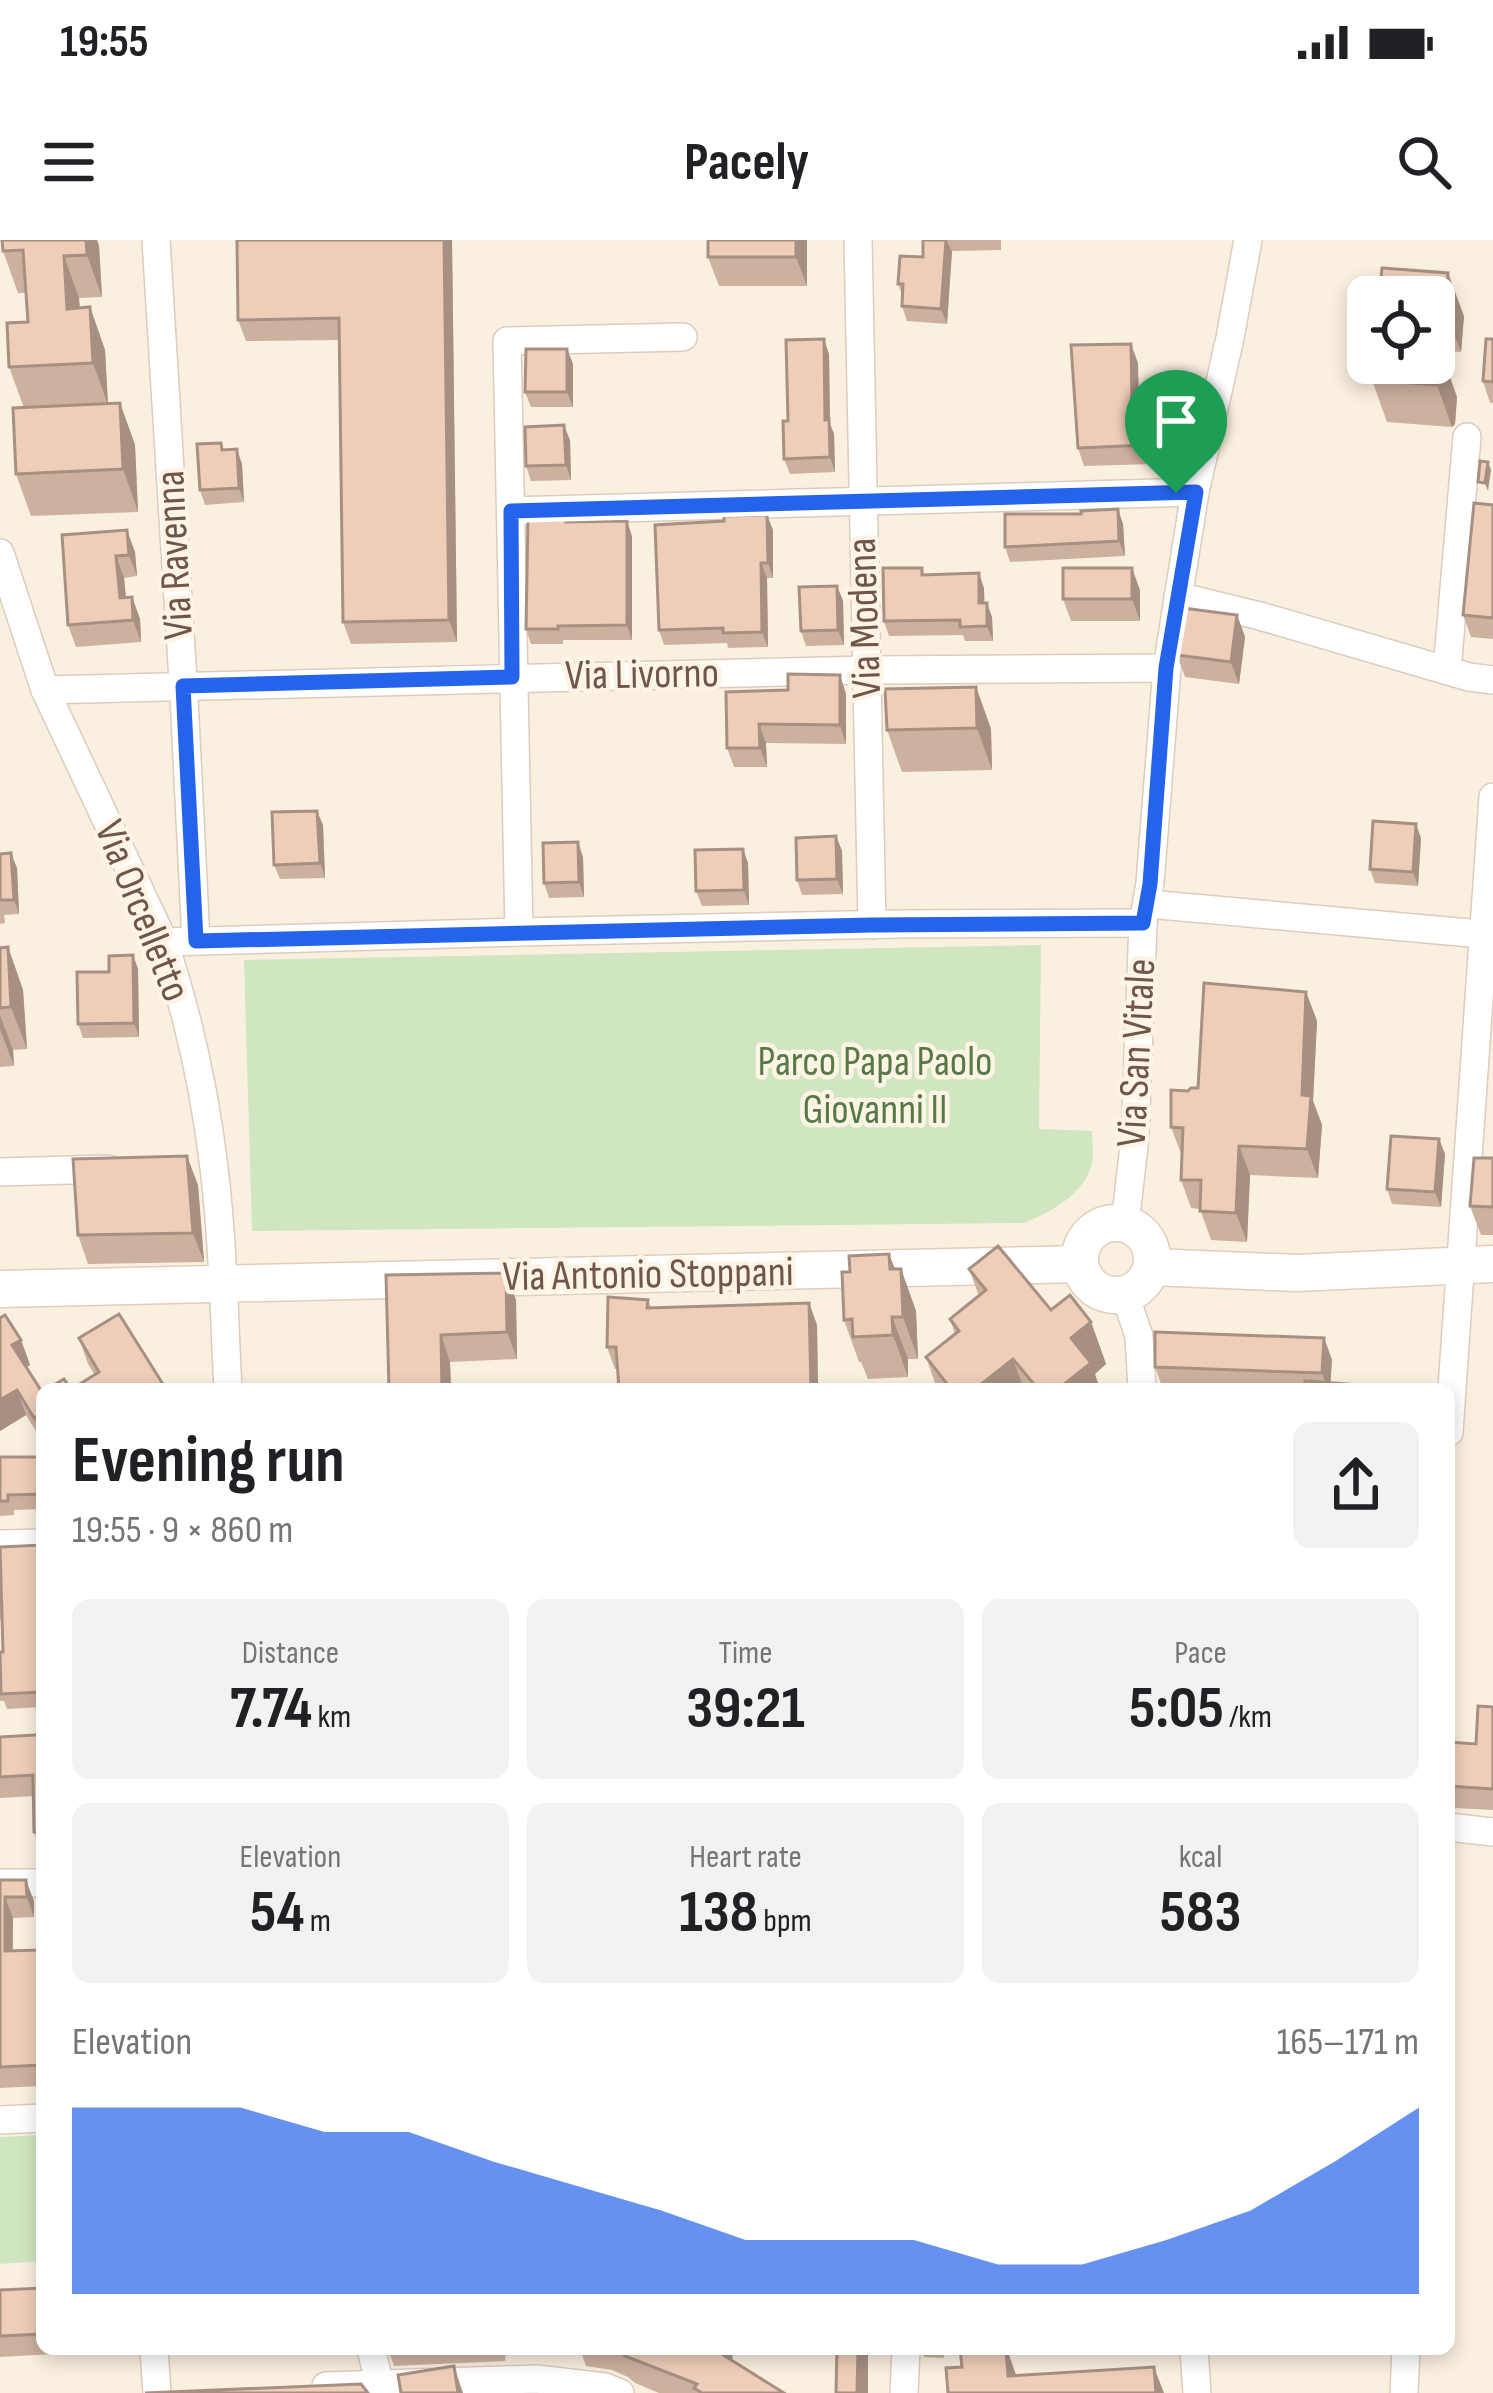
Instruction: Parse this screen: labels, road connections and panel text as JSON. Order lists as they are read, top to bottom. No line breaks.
{"streets":{"street":["Via Ravenna","Via Modena","Via Livorno","Via Orcelletto","Via San Vitale","Via Antonio Stoppani"]},"crossings":[["Via Ravenna","Via Livorno"],["Via Modena","Via Livorno"],["Via Livorno","Via Orcelletto"],["Via Livorno","Via San Vitale"],["Via Orcelletto","Via Antonio Stoppani"],["Via San Vitale","Via Antonio Stoppani"]],"parks":["Parco Papa Paolo Giovanni II"],"page":{"status":"19:55","header":"Pacely","heading":["Evening run","19:55 · 9 × 860 m"],"stats":[["Distance","7.74 km"],["Time","39:21"],["Pace","5:05 /km"],["Elevation","54 m"],["Heart rate","138 bpm"],["kcal","583"]],"chart":["Elevation","165–171 m"]}}
